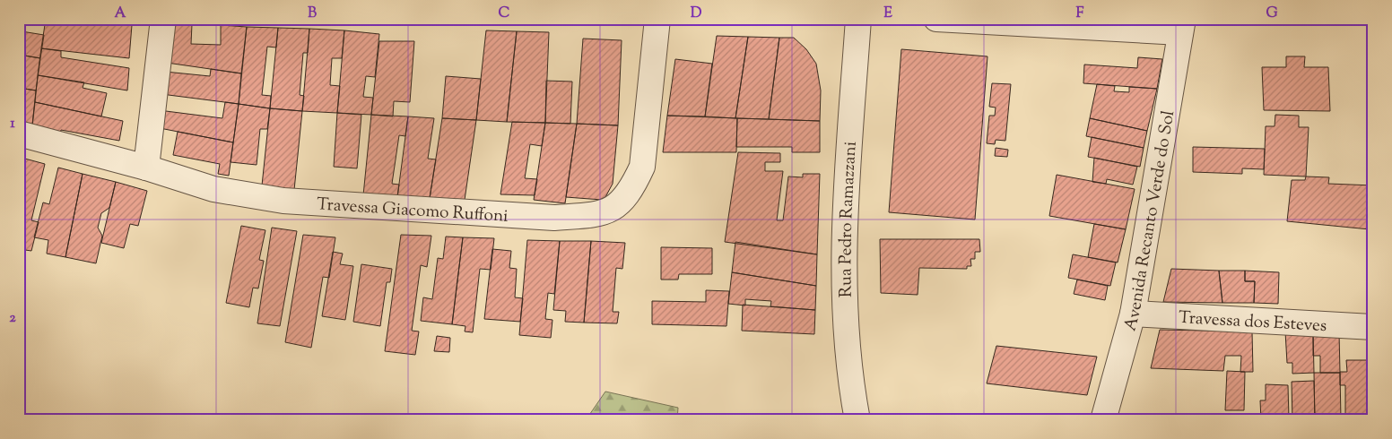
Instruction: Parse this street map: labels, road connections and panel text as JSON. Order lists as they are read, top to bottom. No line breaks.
{"streets":{"street":["Travessa Giacomo Ruffoni","Rua Pedro Ramazzani","Avenida Recanto Verde do Sol","Travessa dos Esteves"]},"crossings":[["Avenida Recanto Verde do Sol","Travessa dos Esteves"]],"grid":{"columns":["A","B","C","D","E","F","G"],"rows":["1","2"]}}
